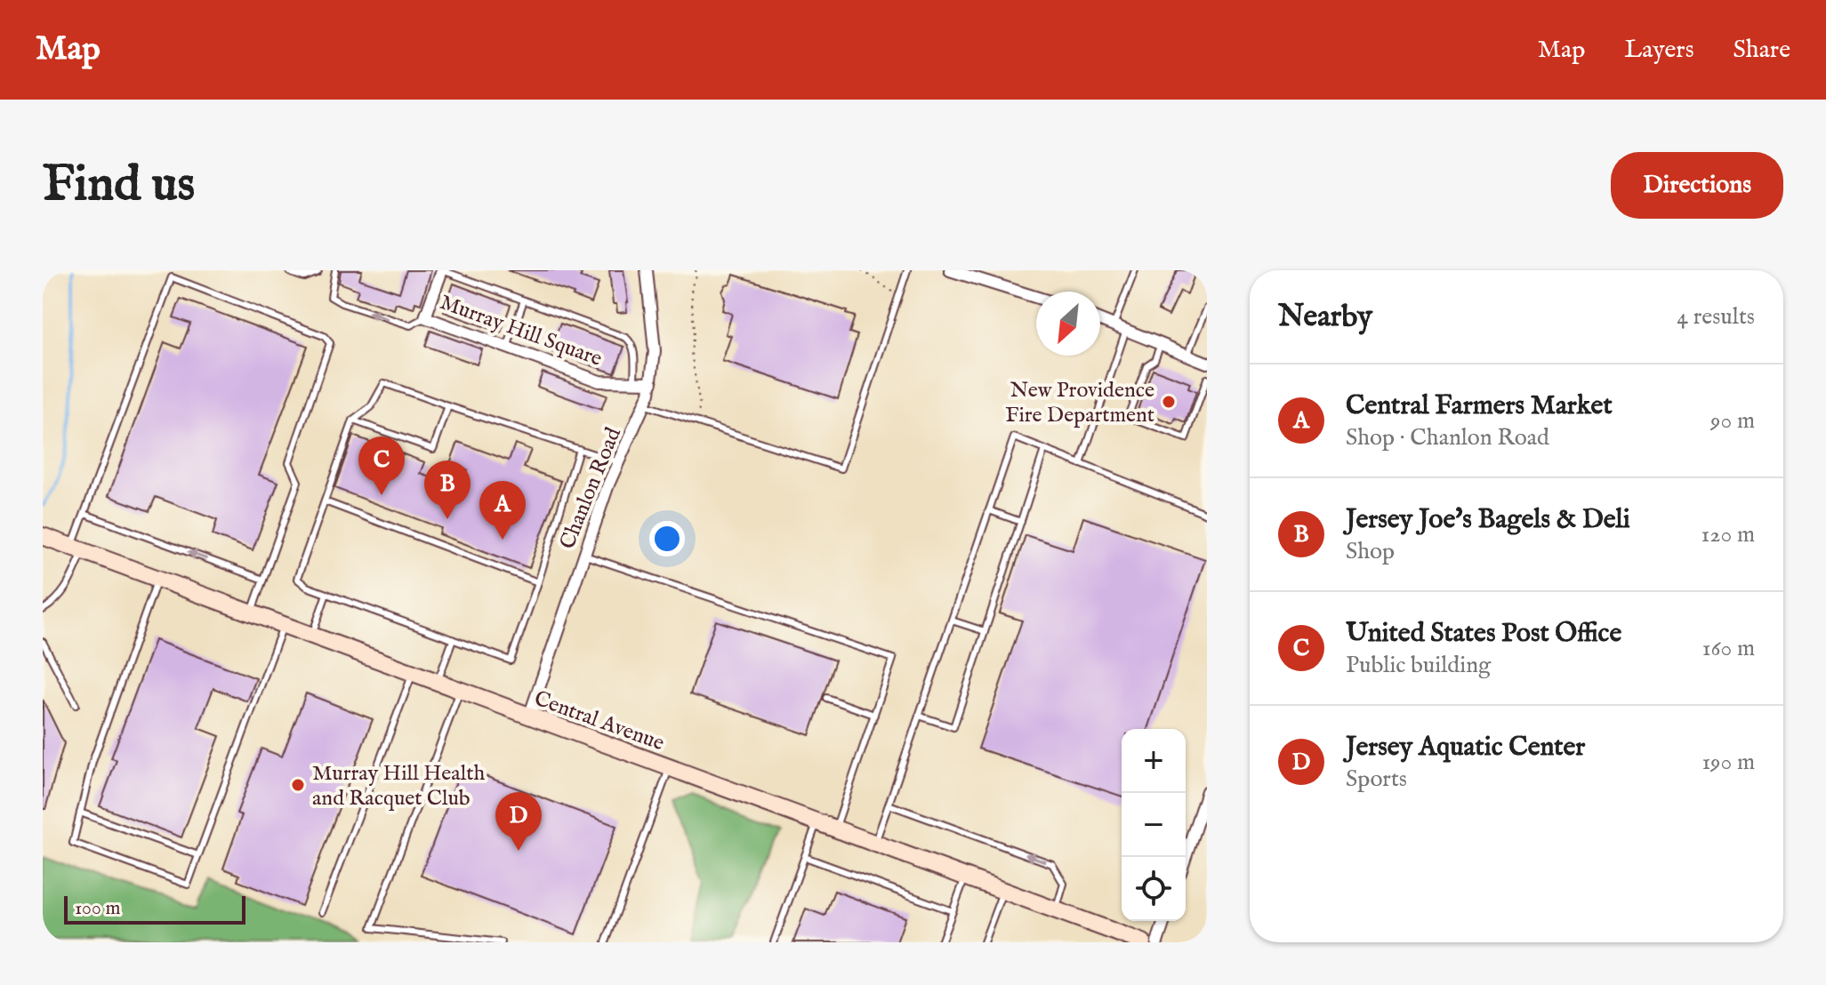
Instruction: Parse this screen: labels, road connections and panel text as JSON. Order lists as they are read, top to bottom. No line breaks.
{"streets":{"street":["Murray Hill Square","Chanlon Road","Central Avenue"]},"crossings":[["Murray Hill Square","Chanlon Road"],["Chanlon Road","Central Avenue"]],"places":["New Providence Fire Department","Murray Hill Health and Racquet Club"],"scale_bar":"100 m","north":"bottom left","page":{"header":"Map","nav":["Map","Layers","Share"],"buttons":"Directions","title":"Find us","heading":["Nearby","4 results"],"list":[{"mark":"A","name":"Central Farmers Market","note":"Shop · Chanlon Road","value":"90 m"},{"mark":"B","name":"Jersey Joe's Bagels & Deli","note":"Shop","value":"120 m"},{"mark":"C","name":"United States Post Office","note":"Public building","value":"160 m"},{"mark":"D","name":"Jersey Aquatic Center","note":"Sports","value":"190 m"}],"pins":["C","B","A","D"],"map_buttons":["+","−"],"scale":"100 m"}}
